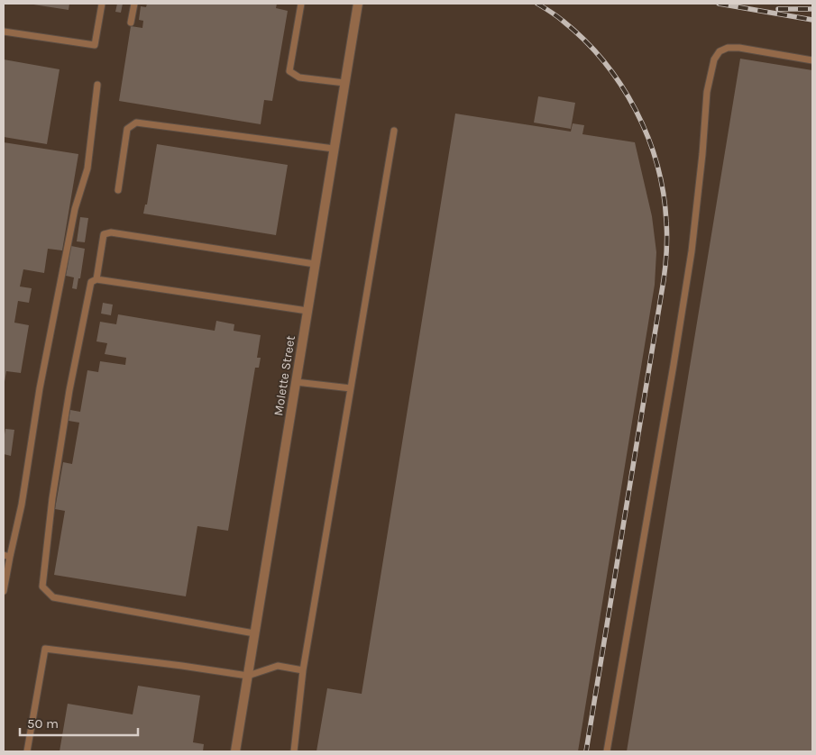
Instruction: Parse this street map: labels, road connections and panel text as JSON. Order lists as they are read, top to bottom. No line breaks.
{"streets":{"street":["Molette Street"]},"scale_bar":"50 m"}
